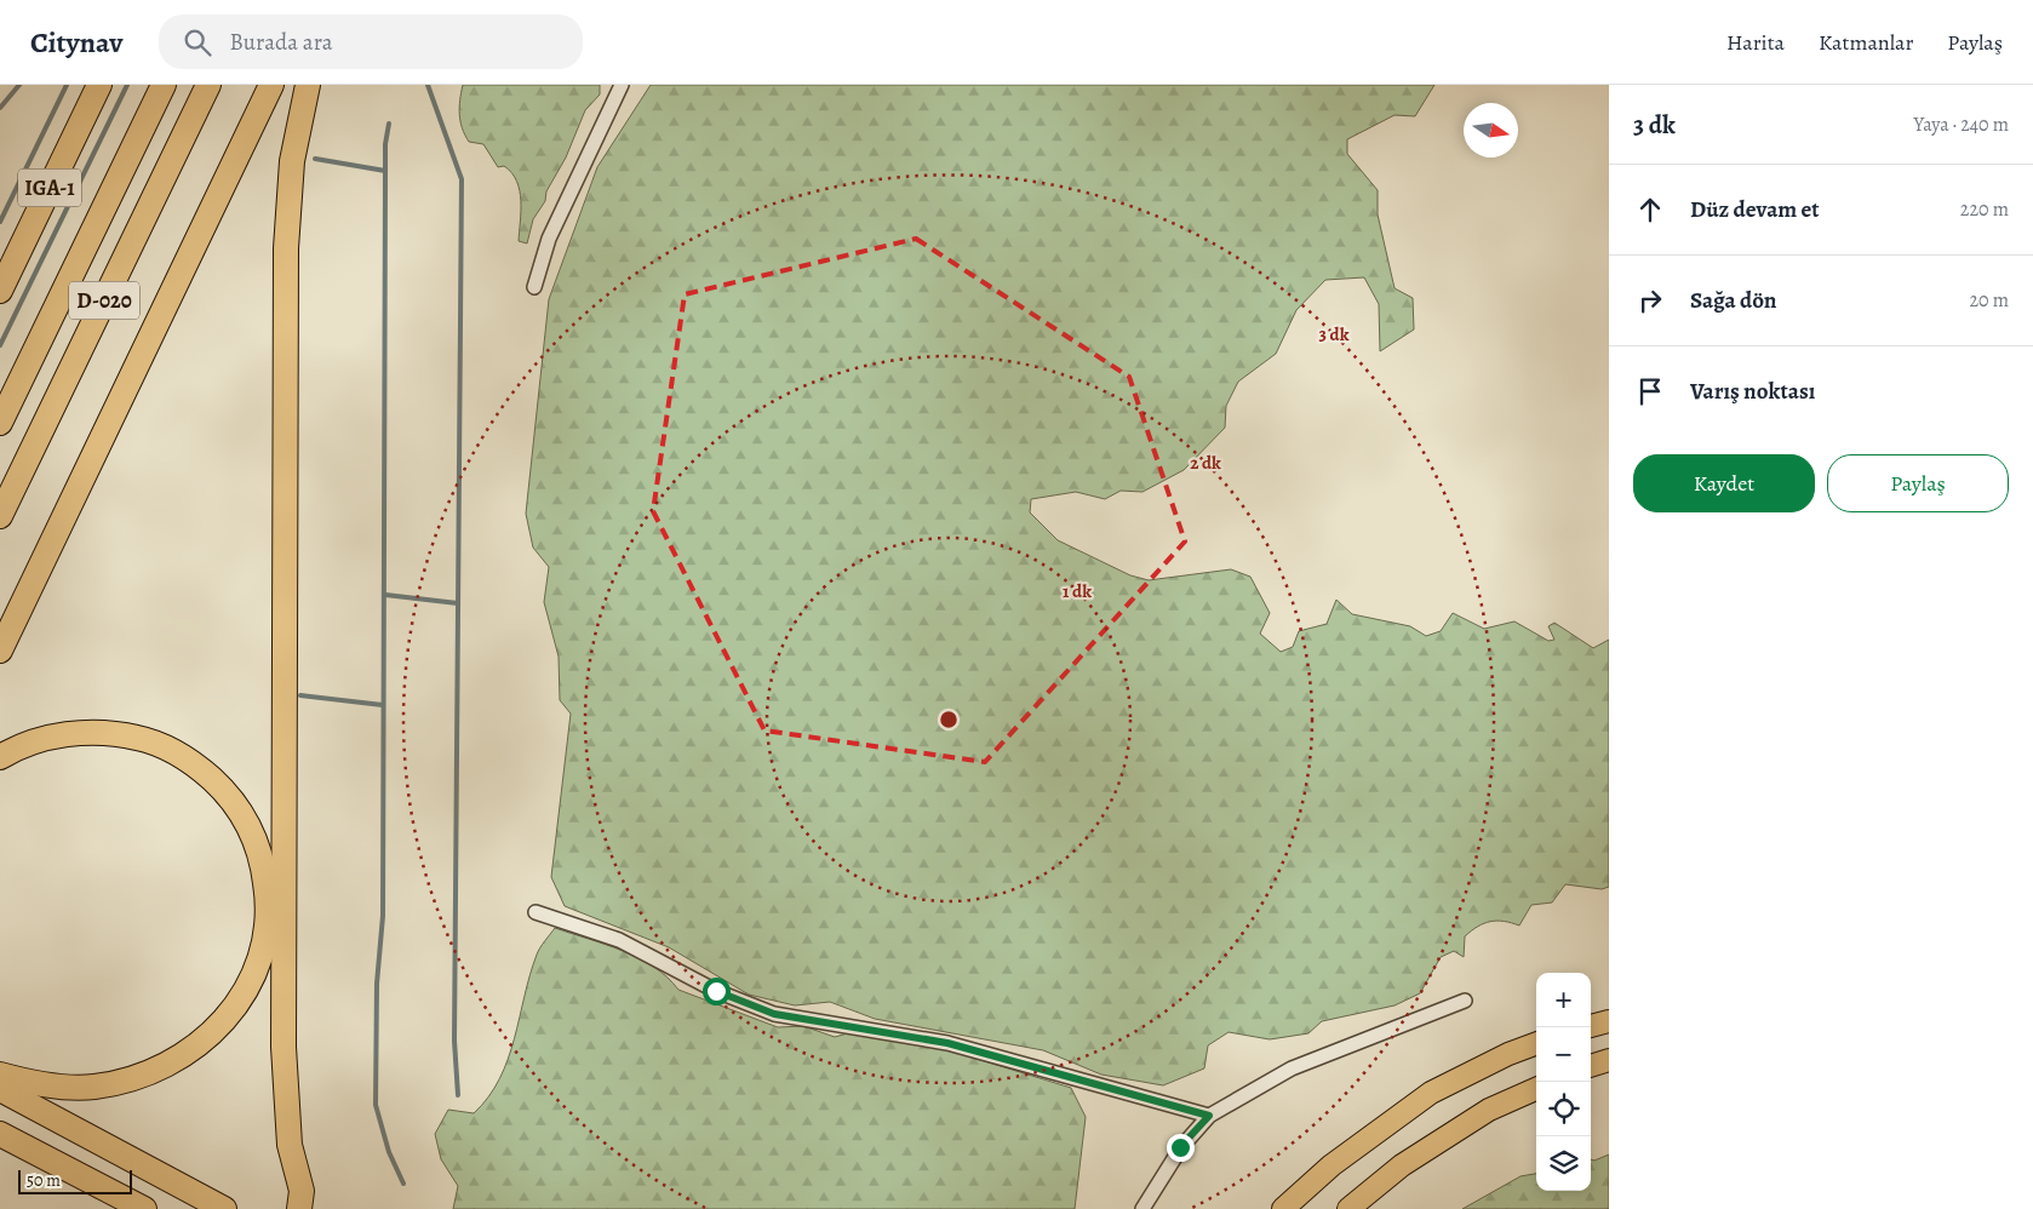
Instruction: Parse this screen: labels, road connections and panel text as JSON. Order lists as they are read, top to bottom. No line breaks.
{"streets":{"highway":["IGA-1","D-020"]},"scale_bar":"50 m","north":"right","page":{"header":"Citynav","search":"Burada ara","nav":["Harita","Katmanlar","Paylaş"],"heading":["3 dk","Yaya · 240 m"],"list":[["Düz devam et","220 m"],["Sağa dön","20 m"],"Varış noktası"],"buttons":["Kaydet","Paylaş"],"map_buttons":["+","−"],"scale":"50 m"},"rings":["3 dk","2 dk","1 dk"]}
